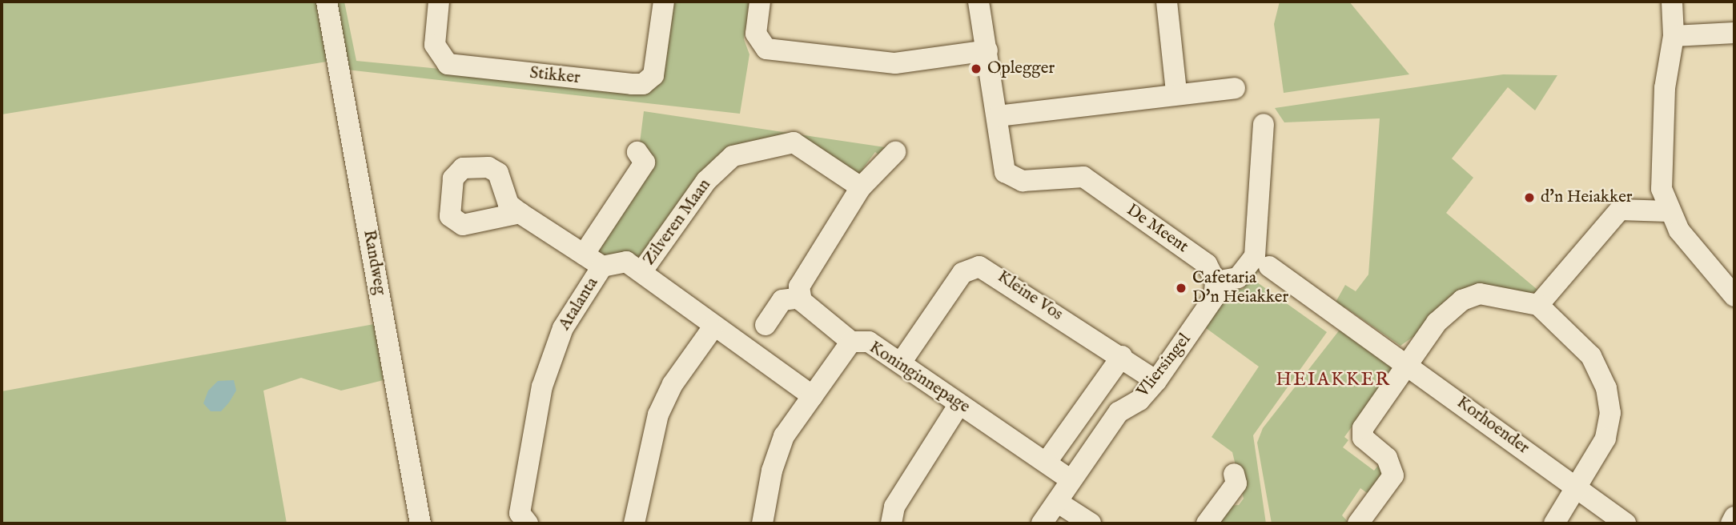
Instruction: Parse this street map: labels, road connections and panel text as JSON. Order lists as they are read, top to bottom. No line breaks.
{"streets":{"street":["Stikker","Zilveren Maan","De Meent","Randweg","Kleine Vos","Atalanta","Vliersingel","Koninginnepage","Korhoender"]},"crossings":[["Zilveren Maan","Atalanta"],["De Meent","Vliersingel"],["Kleine Vos","Vliersingel"],["Kleine Vos","Koninginnepage"],["Atalanta","Koninginnepage"],["Vliersingel","Koninginnepage"]],"districts":["HEIAKKER"],"places":["Oplegger","d'n Heiakker","Cafetaria D'n Heiakker"]}
